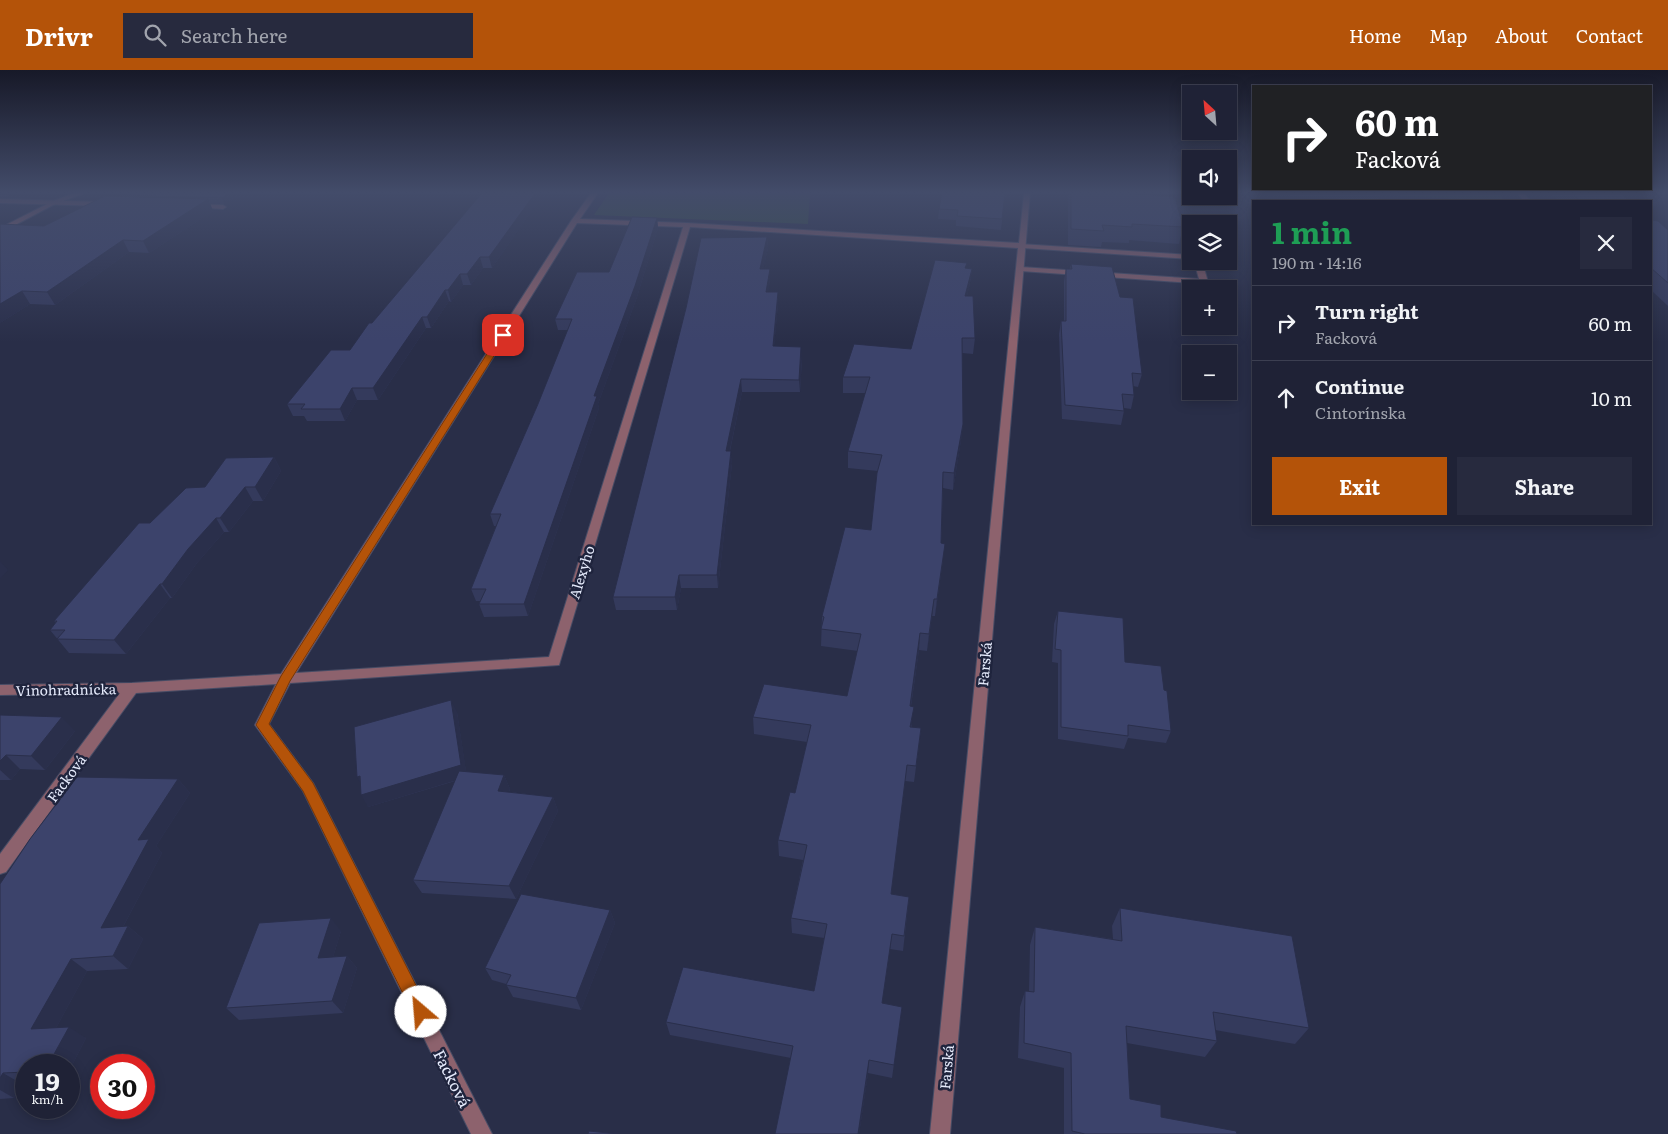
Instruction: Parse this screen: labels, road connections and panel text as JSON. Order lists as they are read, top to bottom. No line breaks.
{"streets":{"street":["Alexyho","Farská","Vinohradnícka","Facková"]},"crossings":[["Alexyho","Vinohradnícka"],["Alexyho","Facková"],["Vinohradnícka","Facková"]],"north":"top left","page":{"header":"Drivr","search":"Search here","nav":["Home","Map","About","Contact"],"map_buttons":["+","−"],"turn":["60 m","Facková"],"heading":["1 min","190 m · 14:16"],"list":[{"name":"Turn right","note":"Facková","value":"60 m"},{"name":"Continue","note":"Cintorínska","value":"10 m"}],"buttons":["Exit","Share"],"speed":"19 km/h","limit":"30"}}
